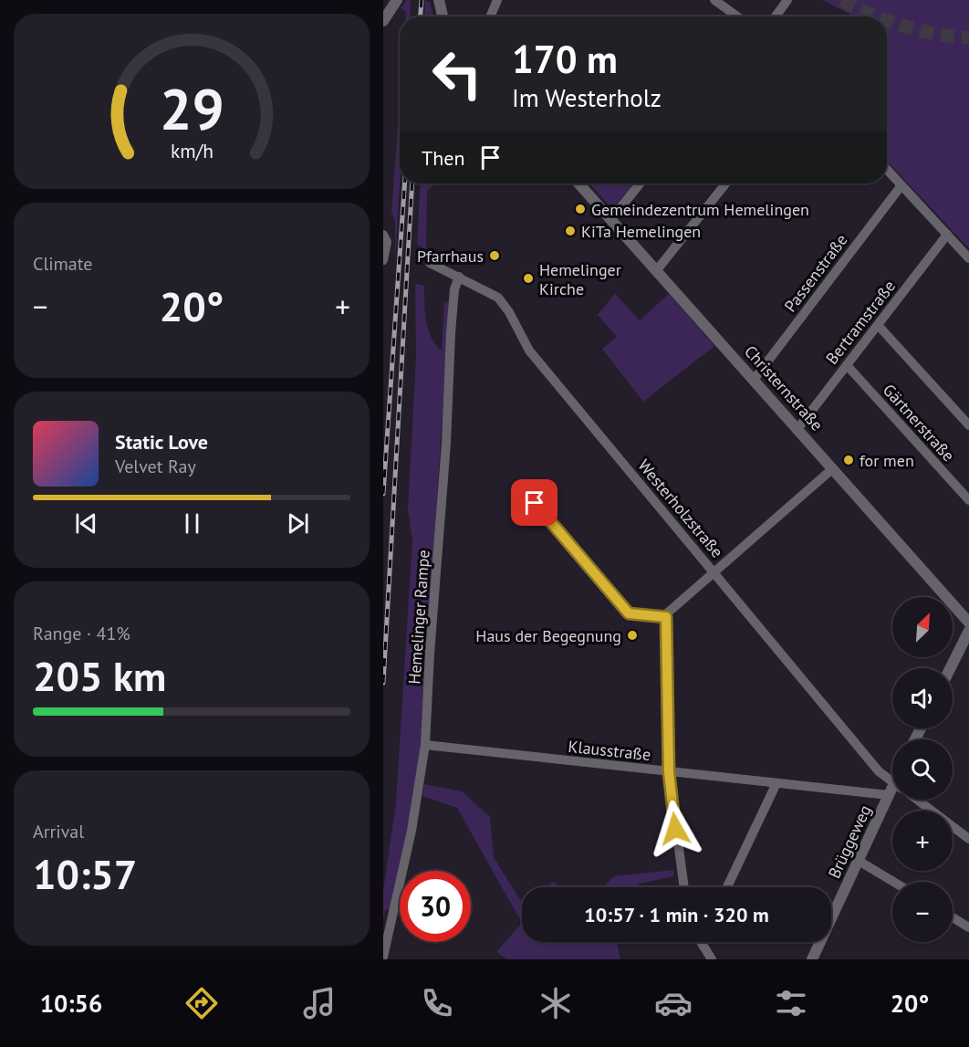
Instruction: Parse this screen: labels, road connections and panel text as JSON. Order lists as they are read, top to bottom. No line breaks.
{"streets":{"street":["Passenstraße","Bertramstraße","Christernstraße","Gärtnerstraße","Westerholzstraße","Hemelinger Rampe","Klausstraße","Brüggeweg"]},"crossings":[["Passenstraße","Christernstraße"],["Bertramstraße","Christernstraße"],["Bertramstraße","Gärtnerstraße"],["Westerholzstraße","Hemelinger Rampe"],["Hemelinger Rampe","Klausstraße"],["Klausstraße","Brüggeweg"]],"places":["Gemeindezentrum Hemelingen","KiTa Hemelingen","Pfarrhaus","Hemelinger Kirche","for men","Haus der Begegnung"],"north":"top right","page":{"turn":["170 m","Im Westerholz"],"then":"Then","tile":["Climate",["Range · 41%","205 km"],["Arrival","10:57"]],"heat":["−","20°","+"],"song":["Static Love","Velvet Ray"],"map_buttons":["+","−"],"limit":"30","trip":"10:57 · 1 min · 320 m","tabs":["10:56","20°"],"gauge":["29","km/h"]}}
